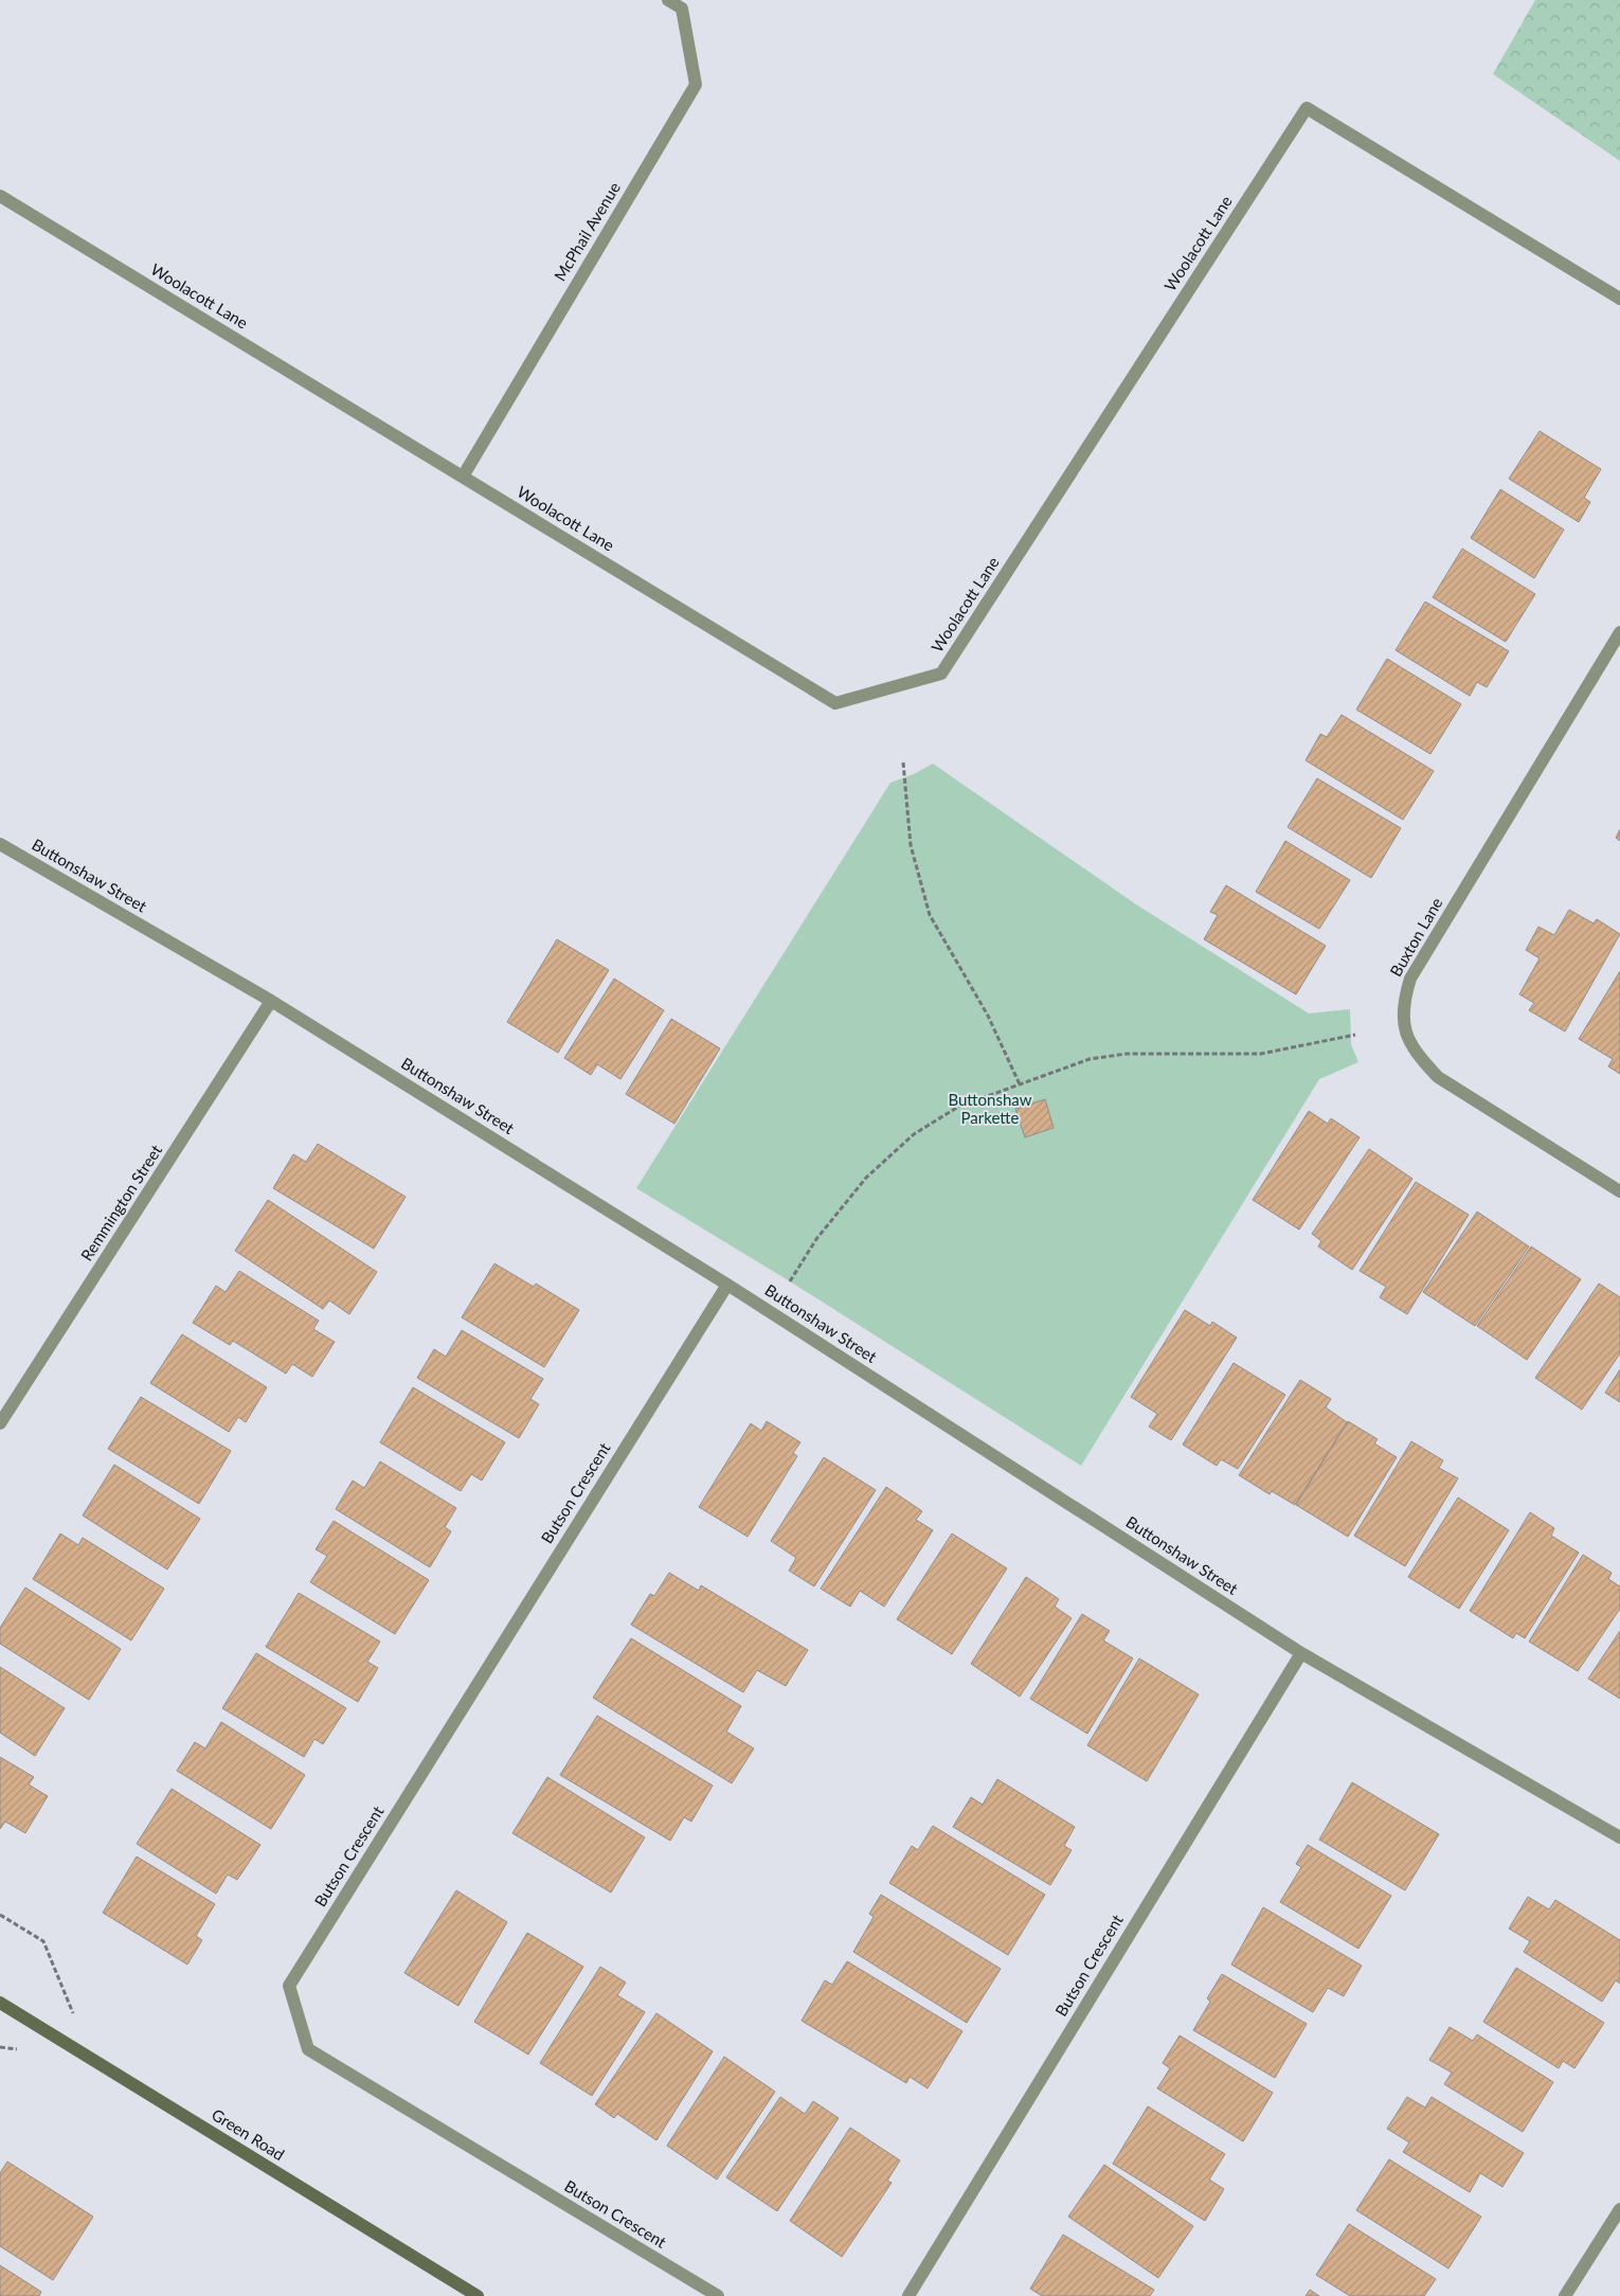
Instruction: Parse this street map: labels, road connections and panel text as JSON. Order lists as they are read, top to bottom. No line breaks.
{"streets":{"street":["McPhail Avenue","Woolacott Lane","Buttonshaw Street","Buxton Lane","Remmington Street","Butson Crescent","Green Road"]},"crossings":[["McPhail Avenue","Woolacott Lane"],["Buttonshaw Street","Remmington Street"],["Buttonshaw Street","Butson Crescent"]],"parks":["Buttonshaw Parkette"]}
